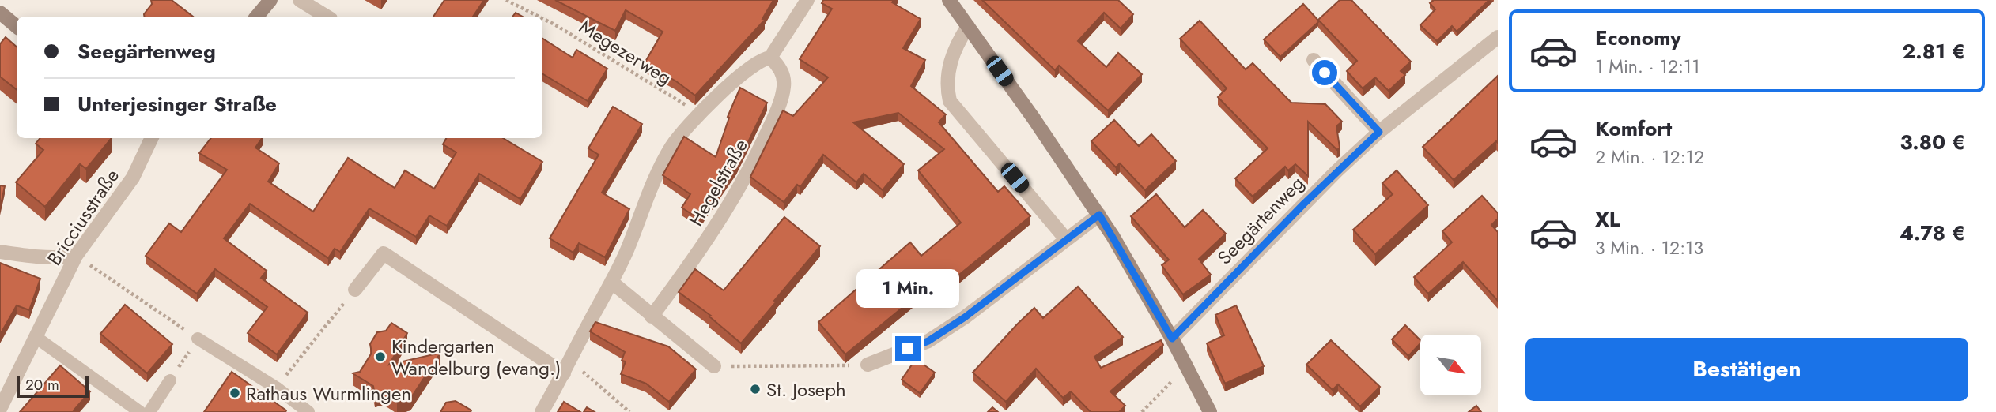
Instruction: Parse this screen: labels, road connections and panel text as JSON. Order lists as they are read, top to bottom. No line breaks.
{"streets":{"street":["Hegelstraße","Bricciusstraße","Seegärtenweg"],"path":["Megezerweg"]},"places":["Kindergarten Wandelburg (evang.)","St. Joseph","Rathaus Wurmlingen"],"scale_bar":"20 m","north":"bottom right","page":{"list":[{"name":"Economy","note":"1 Min. · 12:11","value":"2.81 €"},{"name":"Komfort","note":"2 Min. · 12:12","value":"3.80 €"},{"name":"XL","note":"3 Min. · 12:13","value":"4.78 €"}],"banner":["Seegärtenweg","Unterjesinger Straße"],"bubble":"1 Min.","buttons":"Bestätigen","scale":"20 m"}}
